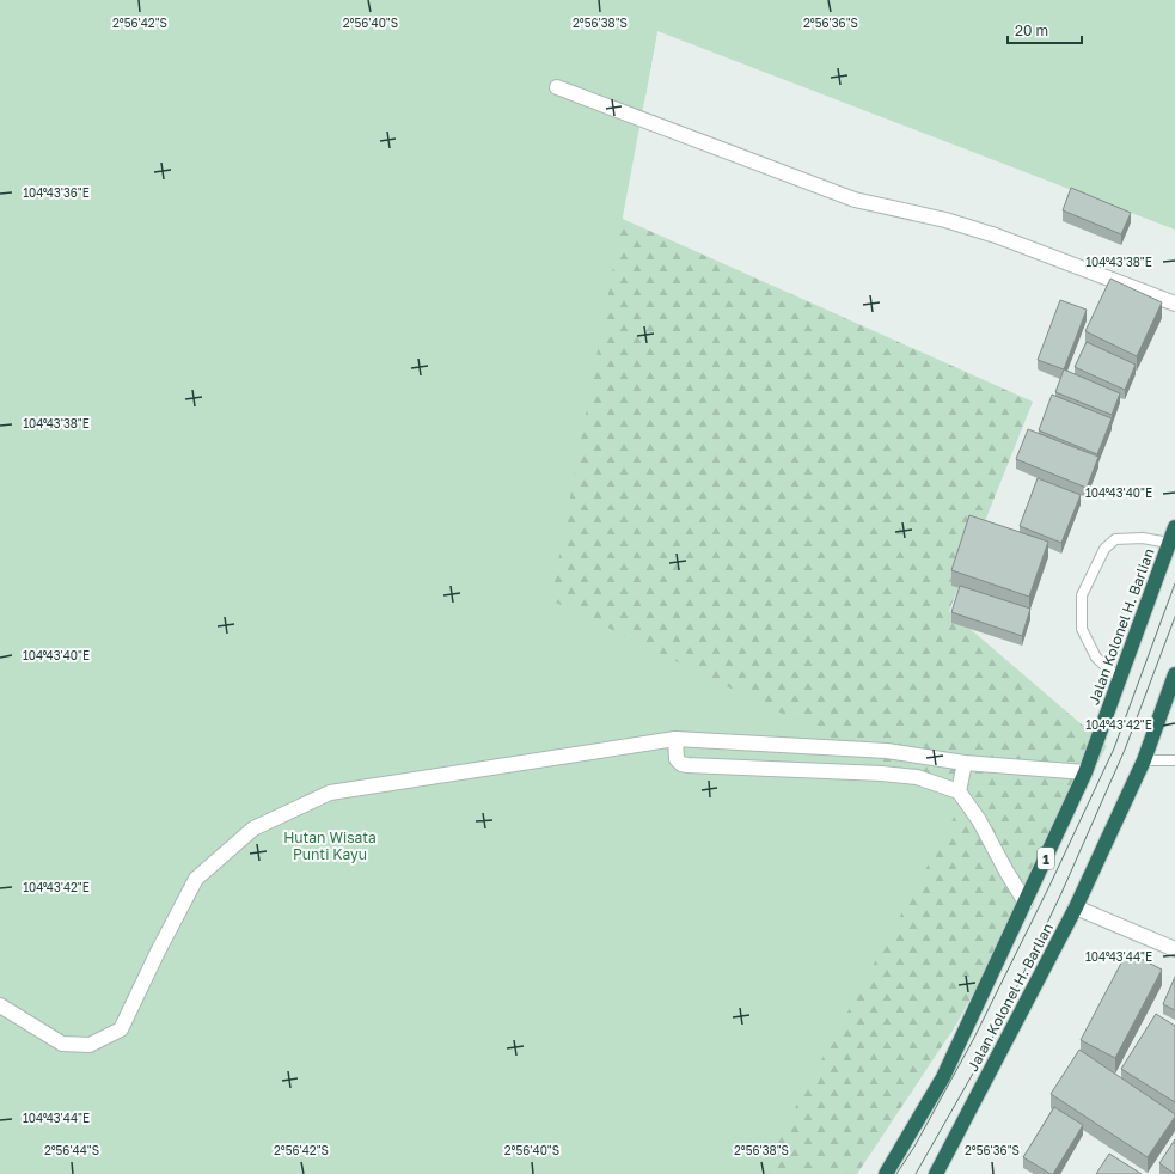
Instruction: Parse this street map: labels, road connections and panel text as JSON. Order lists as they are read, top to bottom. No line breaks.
{"streets":{"highway":["Jalan Kolonel H. Barlian","1"]},"parks":["Hutan Wisata Punti Kayu"],"scale_bar":"20 m","coordinates":["2°56'42\"S","2°56'40\"S","2°56'38\"S","2°56'36\"S","104°43'36\"E","104°43'38\"E","104°43'40\"E","104°43'42\"E","104°43'44\"E","2°56'44\"S"]}
